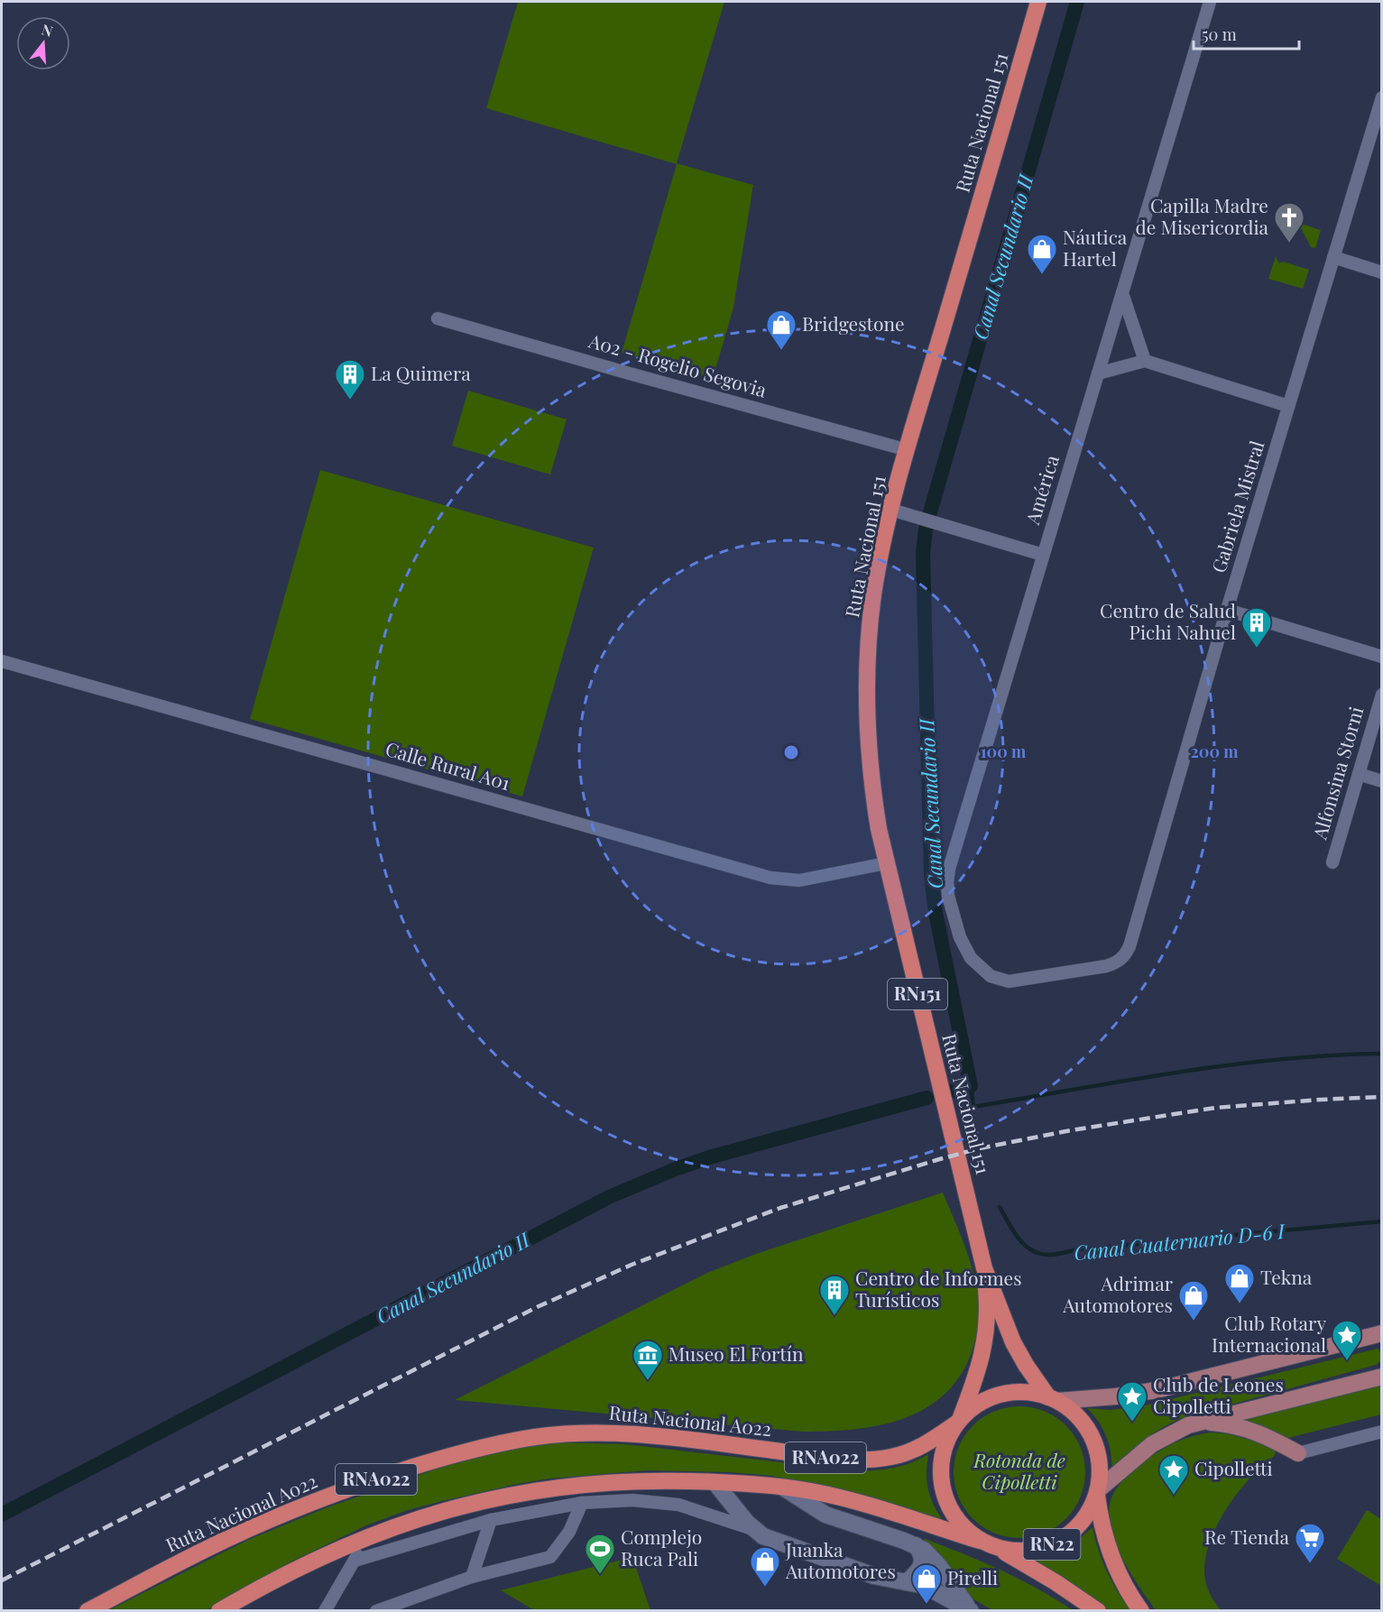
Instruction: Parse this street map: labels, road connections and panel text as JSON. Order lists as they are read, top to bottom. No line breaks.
{"streets":{"highway":["Ruta Nacional 151","RN151","Ruta Nacional A022","RNA022","RN22"],"street":["A02 - Rogelio Segovia","América","Gabriela Mistral","Calle Rural A01","Alfonsina Storni"]},"crossings":[["Ruta Nacional 151","A02 - Rogelio Segovia"],["Ruta Nacional 151","Calle Rural A01"],["Ruta Nacional 151","Ruta Nacional A022"],["Ruta Nacional 151","RNA022"],["Ruta Nacional 151","RN22"],["América","Gabriela Mistral"],["Ruta Nacional A022","RNA022"],["Ruta Nacional A022","RN22"],["RNA022","RN22"]],"water":["Canal Secundario II","Canal Cuaternario D-6 I"],"parks":["Rotonda de Cipolletti"],"places":{"church":["Capilla Madre de Misericordia"],"shop":["Náutica Hartel","Bridgestone","Tekna","Adrimar Automotores","Juanka Automotores","Pirelli"],"building":["La Quimera","Centro de Salud Pichi Nahuel","Centro de Informes Turísticos"],"place":["Club Rotary Internacional","Club de Leones Cipolletti","Cipolletti"],"museum":["Museo El Fortín"],"supermarket":["Re Tienda"],"sports":["Complejo Ruca Pali"]},"scale_bar":"50 m","north":"top","rings":["100 m","200 m"]}
